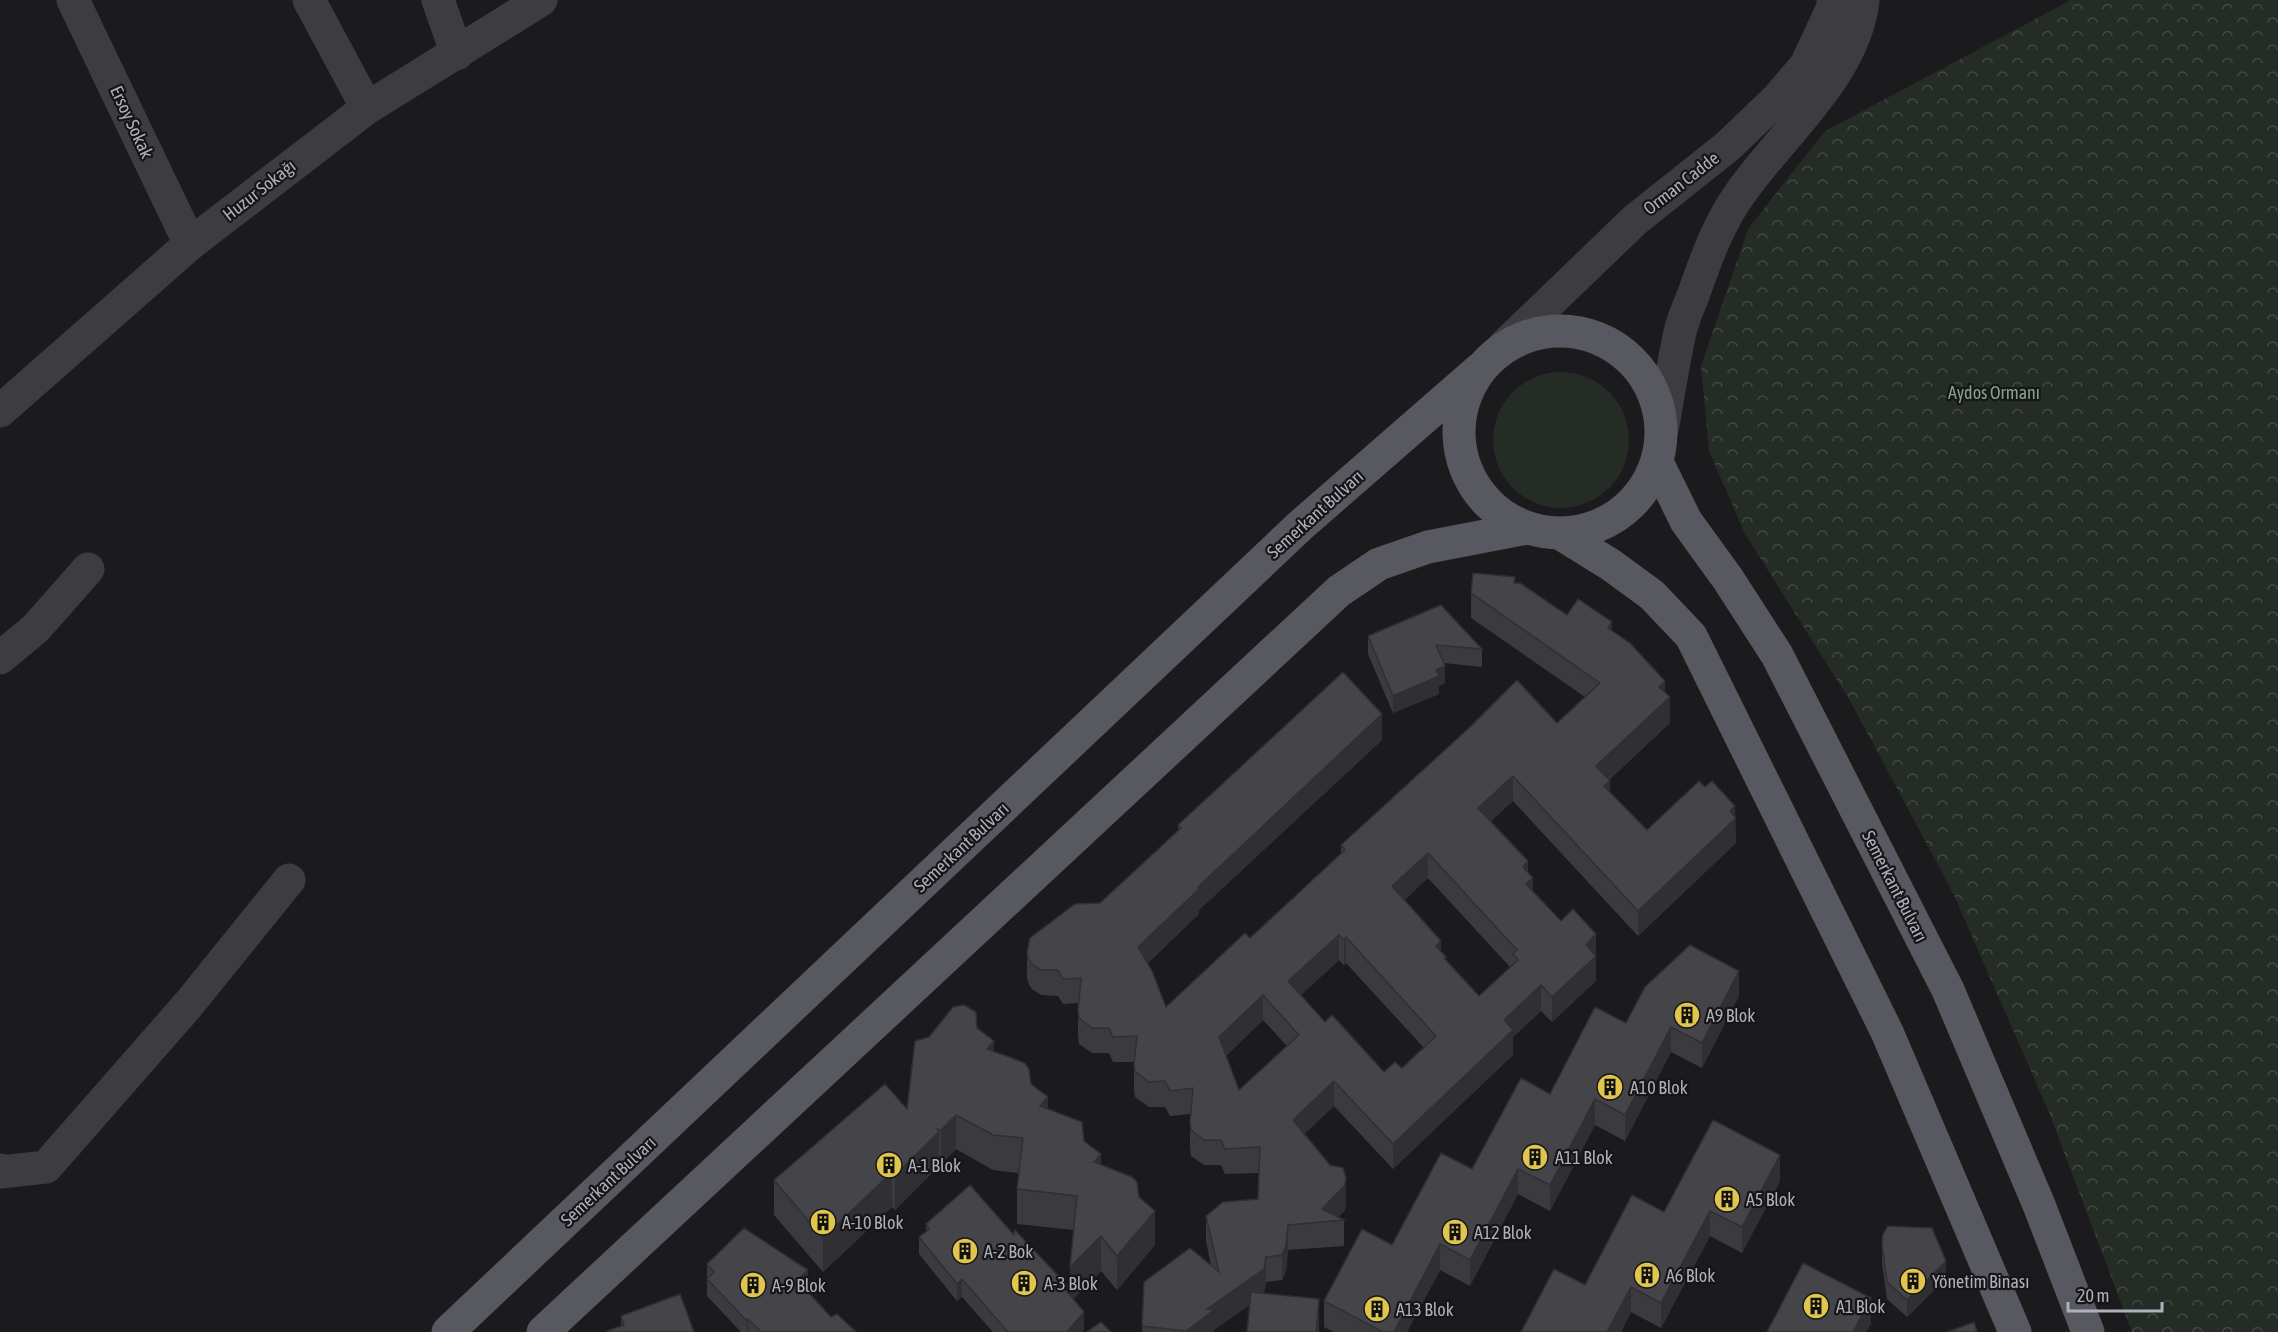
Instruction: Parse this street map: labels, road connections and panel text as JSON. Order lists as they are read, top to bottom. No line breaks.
{"streets":{"main road":["Semerkant Bulvarı"],"street":["Ersoy Sokak","Orman Cadde","Huzur Sokağı"]},"crossings":[["Ersoy Sokak","Huzur Sokağı"],["Orman Cadde","Semerkant Bulvarı"]],"parks":["Aydos Ormanı"],"places":{"building":["A9 Blok","A10 Blok","A11 Blok","A-1 Blok","A5 Blok","A-10 Blok","A12 Blok","A-2 Bok","A6 Blok","Yönetim Binası","A-3 Blok","A-9 Blok","A1 Blok","A13 Blok"]},"scale_bar":"20 m"}
